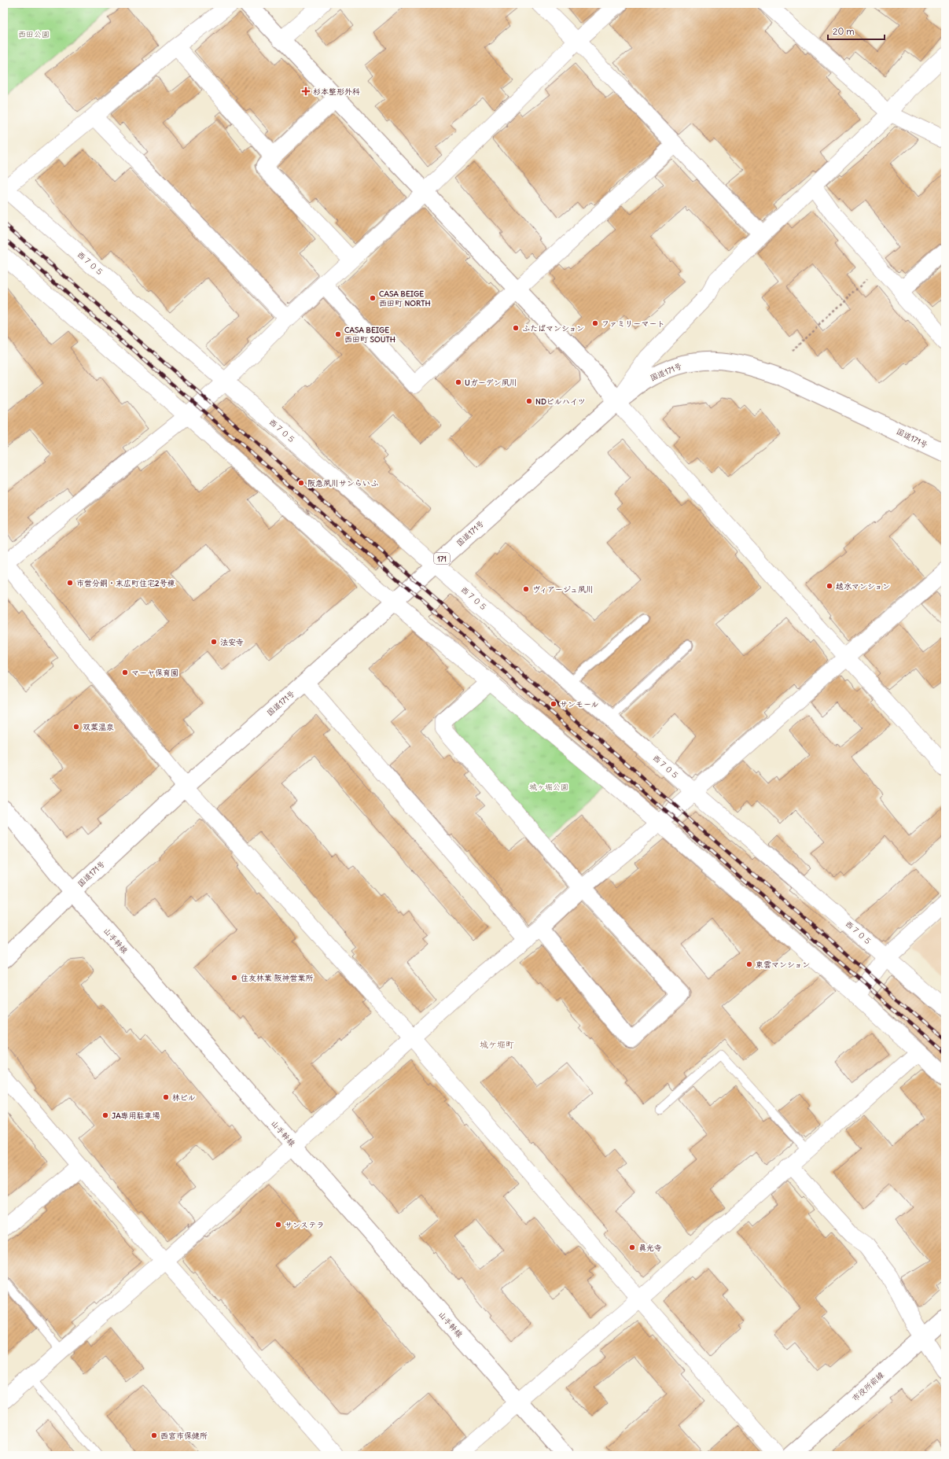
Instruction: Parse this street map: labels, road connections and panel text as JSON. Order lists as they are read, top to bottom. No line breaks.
{"streets":{"main road":["国道171号","171","山手幹線","市役所前線"],"street":["西７０５"]},"crossings":[["西７０５","国道171号"],["国道171号","山手幹線"]],"districts":["城ケ堀町"],"parks":["西田公園","城ヶ堀公園"],"places":{"health":["杉本整形外科"],"other":["CASA BEIGE 西田町 NORTH","ファミリーマート","ふたばマンション","CASA BEIGE 西田町 SOUTH","Uガーデン夙川","NDビルハイツ","阪急夙川サンらいふ","市営分銅・末広町住宅2号棟","越水マンション","ヴィアージュ夙川","法安寺","マーヤ保育園","サンモール","双葉温泉","東雲マンション","住友林業 阪神営業所","林ビル","JA専用駐車場","サンステラ","眞光寺","西宮市保健所"]},"scale_bar":"20 m"}
